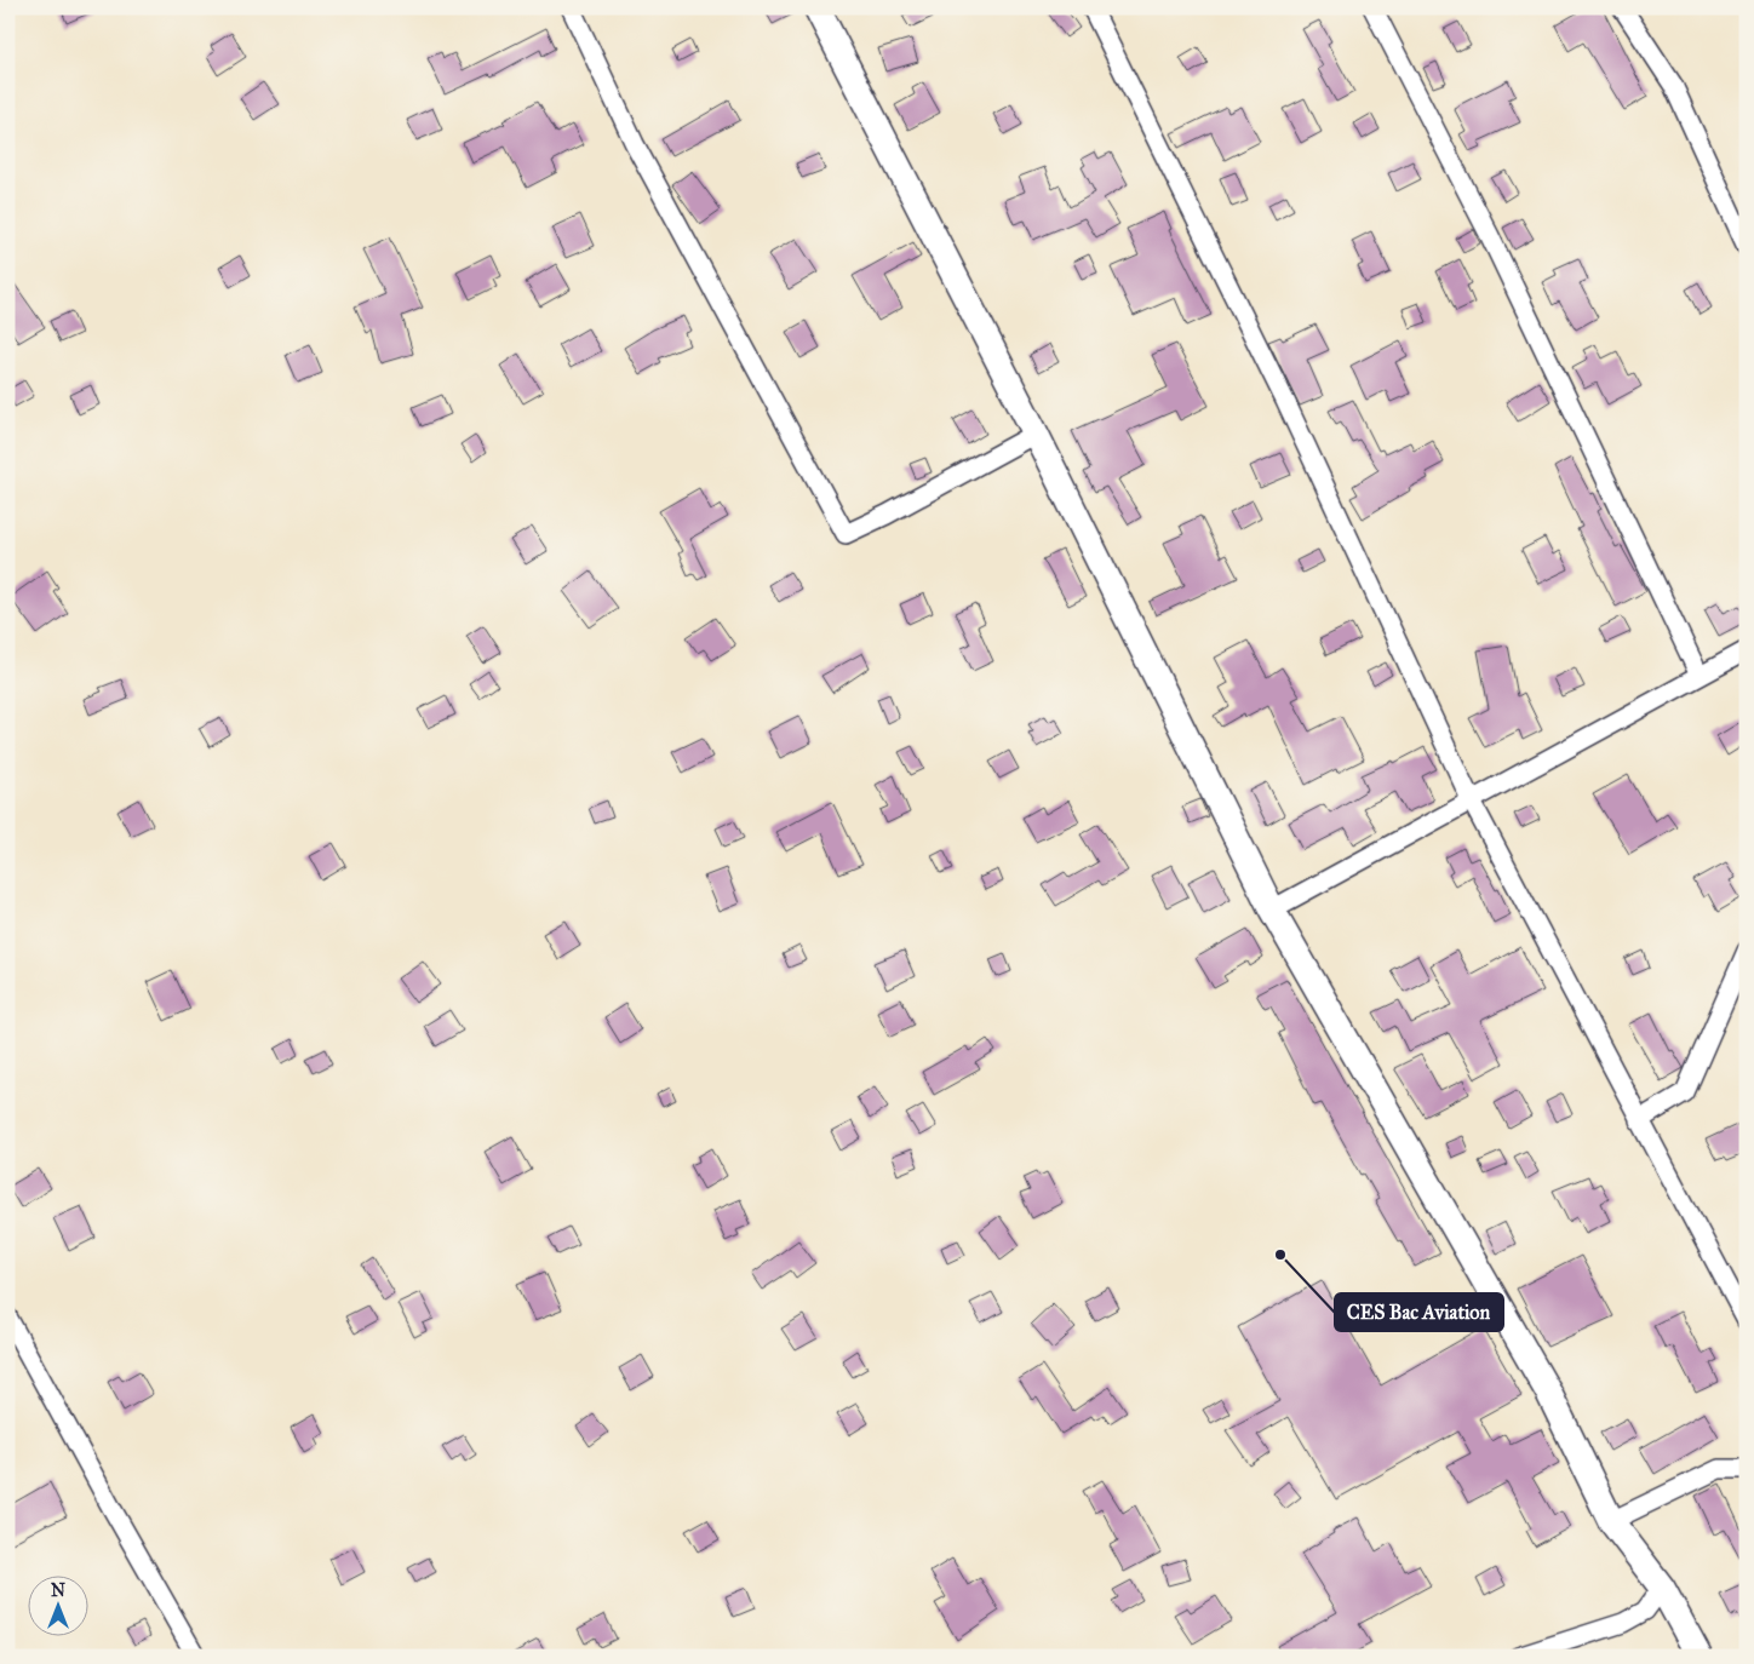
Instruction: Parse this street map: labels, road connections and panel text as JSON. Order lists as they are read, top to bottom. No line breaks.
{"places":["CES Bac Aviation"],"north":"top"}
